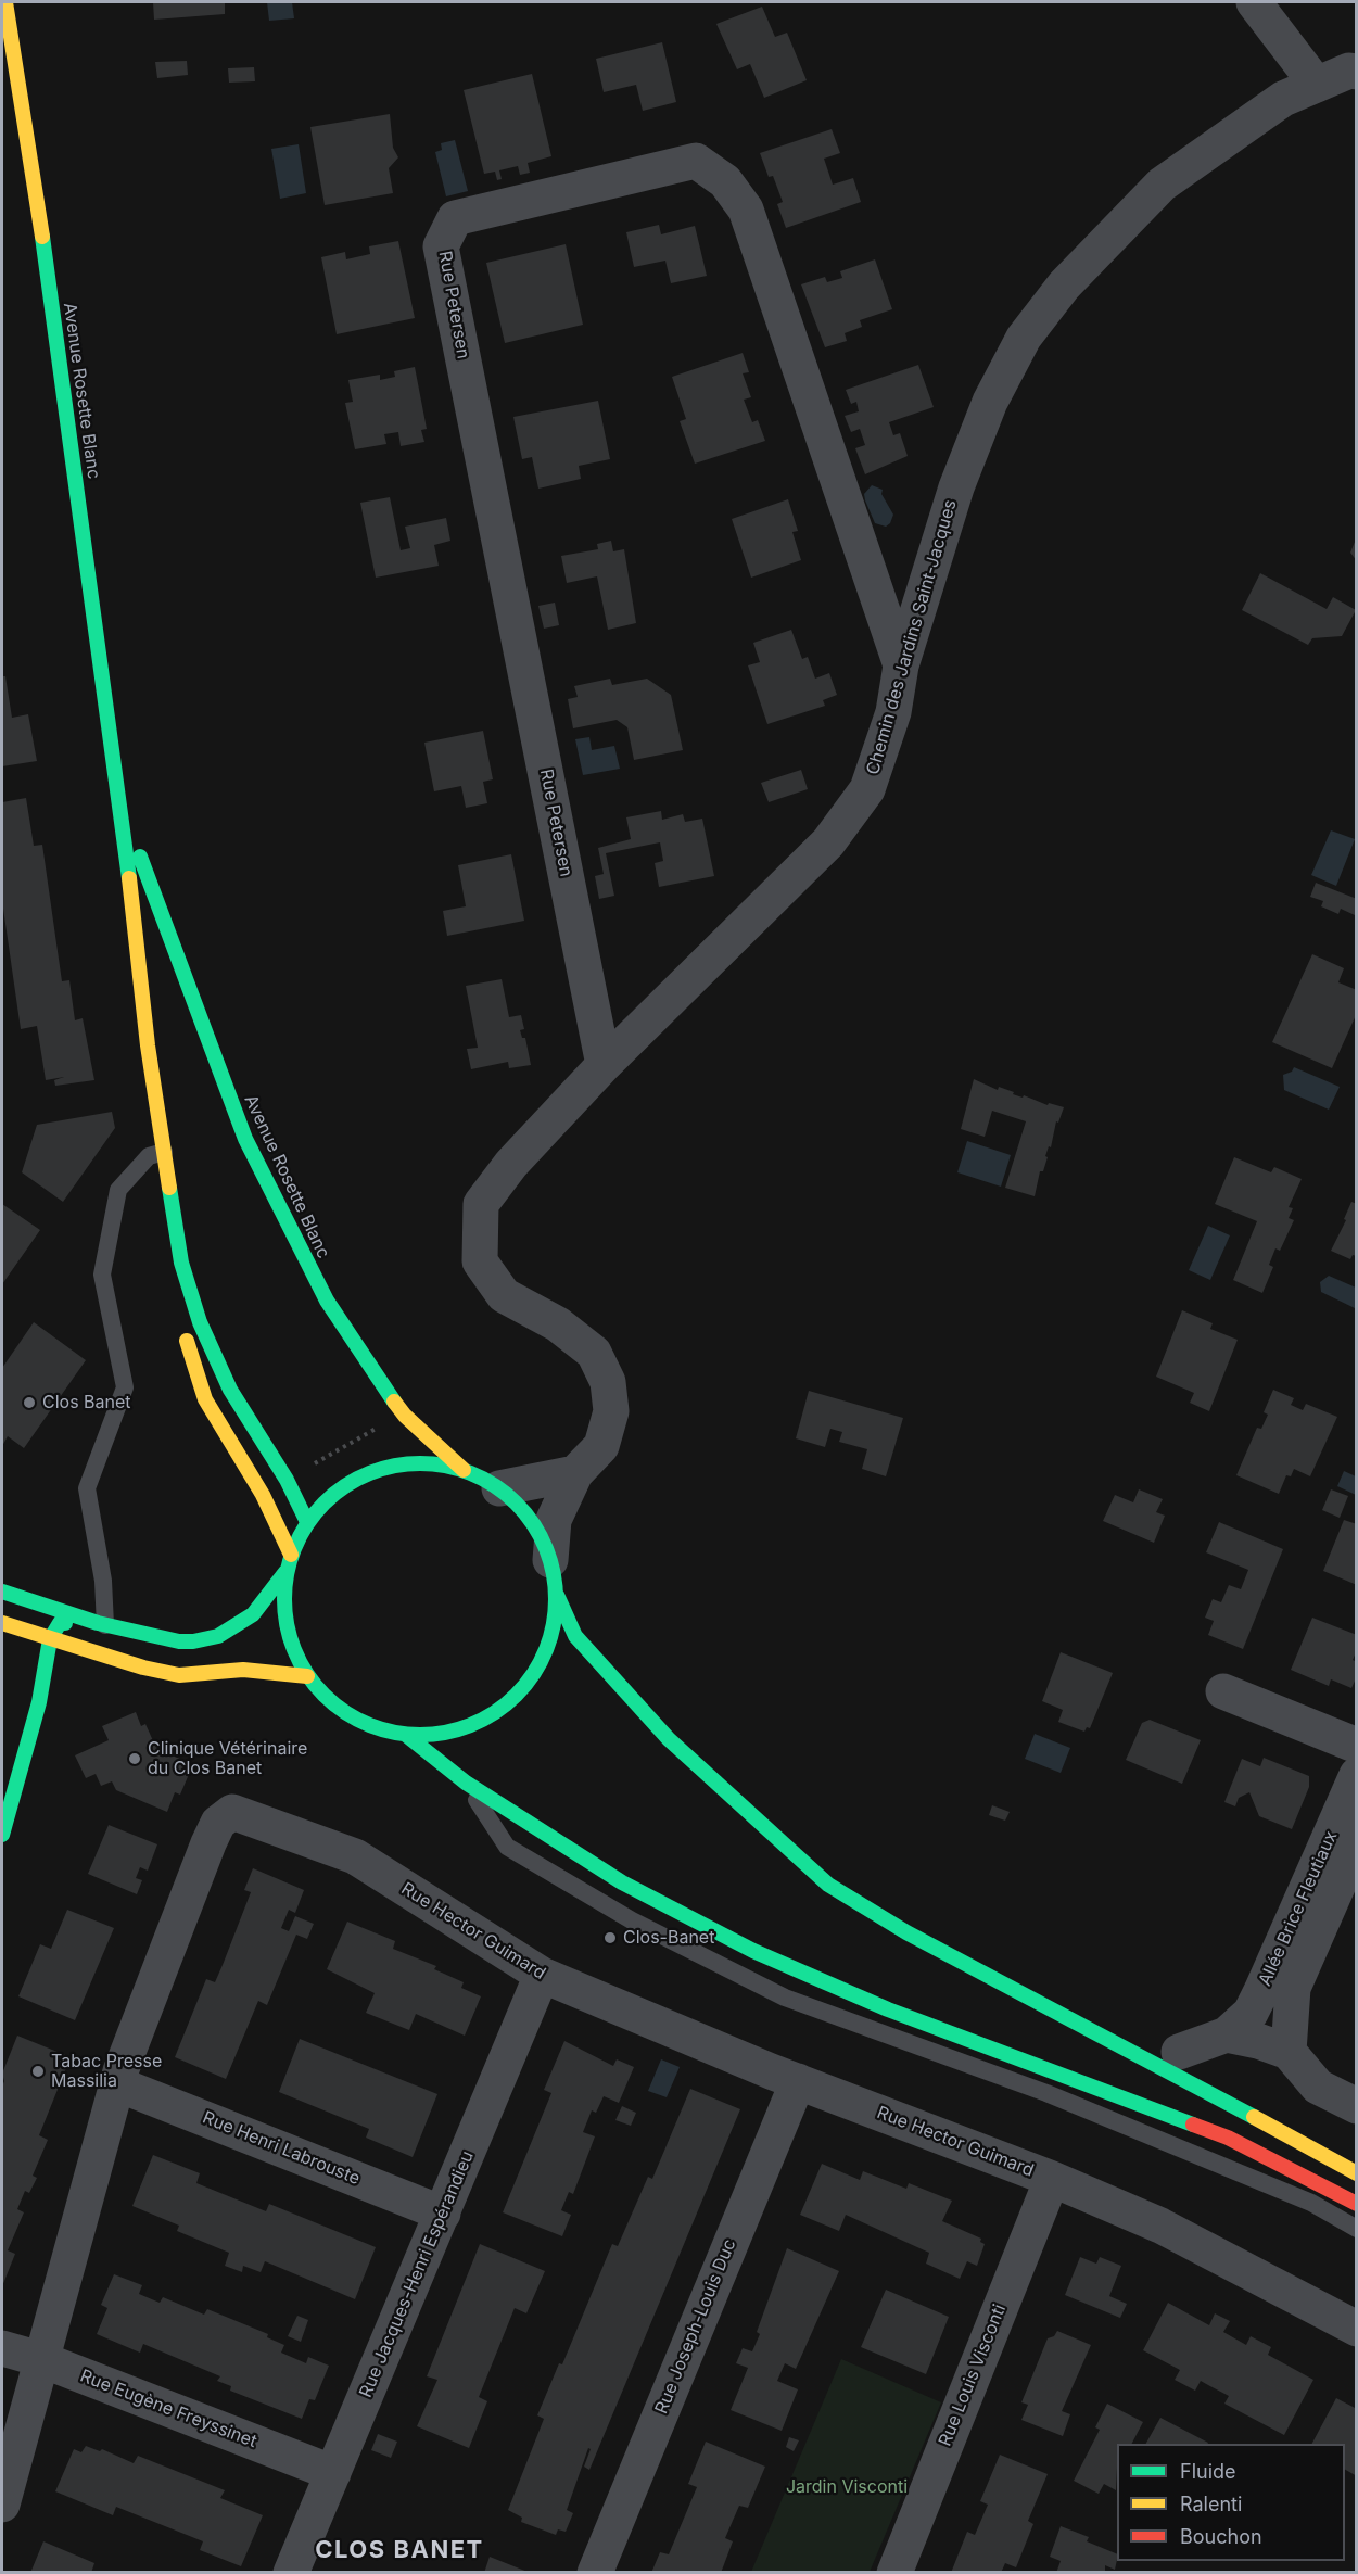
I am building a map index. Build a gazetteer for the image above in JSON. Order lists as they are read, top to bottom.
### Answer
{
  "streets": {
    "main road": ["Avenue Rosette Blanc"],
    "street": [
      "Rue Petersen",
      "Chemin des Jardins Saint-Jacques",
      "Allée Brice Fleutiaux",
      "Rue Hector Guimard",
      "Rue Henri Labrouste",
      "Rue Jacques-Henri Espérandieu",
      "Rue Joseph-Louis Duc",
      "Rue Louis Visconti",
      "Rue Eugène Freyssinet"
    ]
  },
  "crossings": [
    ["Rue Petersen", "Chemin des Jardins Saint-Jacques"],
    ["Rue Hector Guimard", "Rue Henri Labrouste"],
    ["Rue Hector Guimard", "Rue Jacques-Henri Espérandieu"],
    ["Rue Hector Guimard", "Rue Joseph-Louis Duc"],
    ["Rue Hector Guimard", "Rue Louis Visconti"],
    ["Rue Hector Guimard", "Rue Eugène Freyssinet"],
    ["Rue Henri Labrouste", "Rue Jacques-Henri Espérandieu"],
    ["Rue Jacques-Henri Espérandieu", "Rue Eugène Freyssinet"]
  ],
  "districts": ["CLOS BANET"],
  "parks": ["Jardin Visconti"],
  "places": [
    "Clos Banet",
    "Clinique Vétérinaire du Clos Banet",
    "Clos-Banet",
    "Tabac Presse Massilia"
  ],
  "legend": ["Fluide", "Ralenti", "Bouchon"]
}
